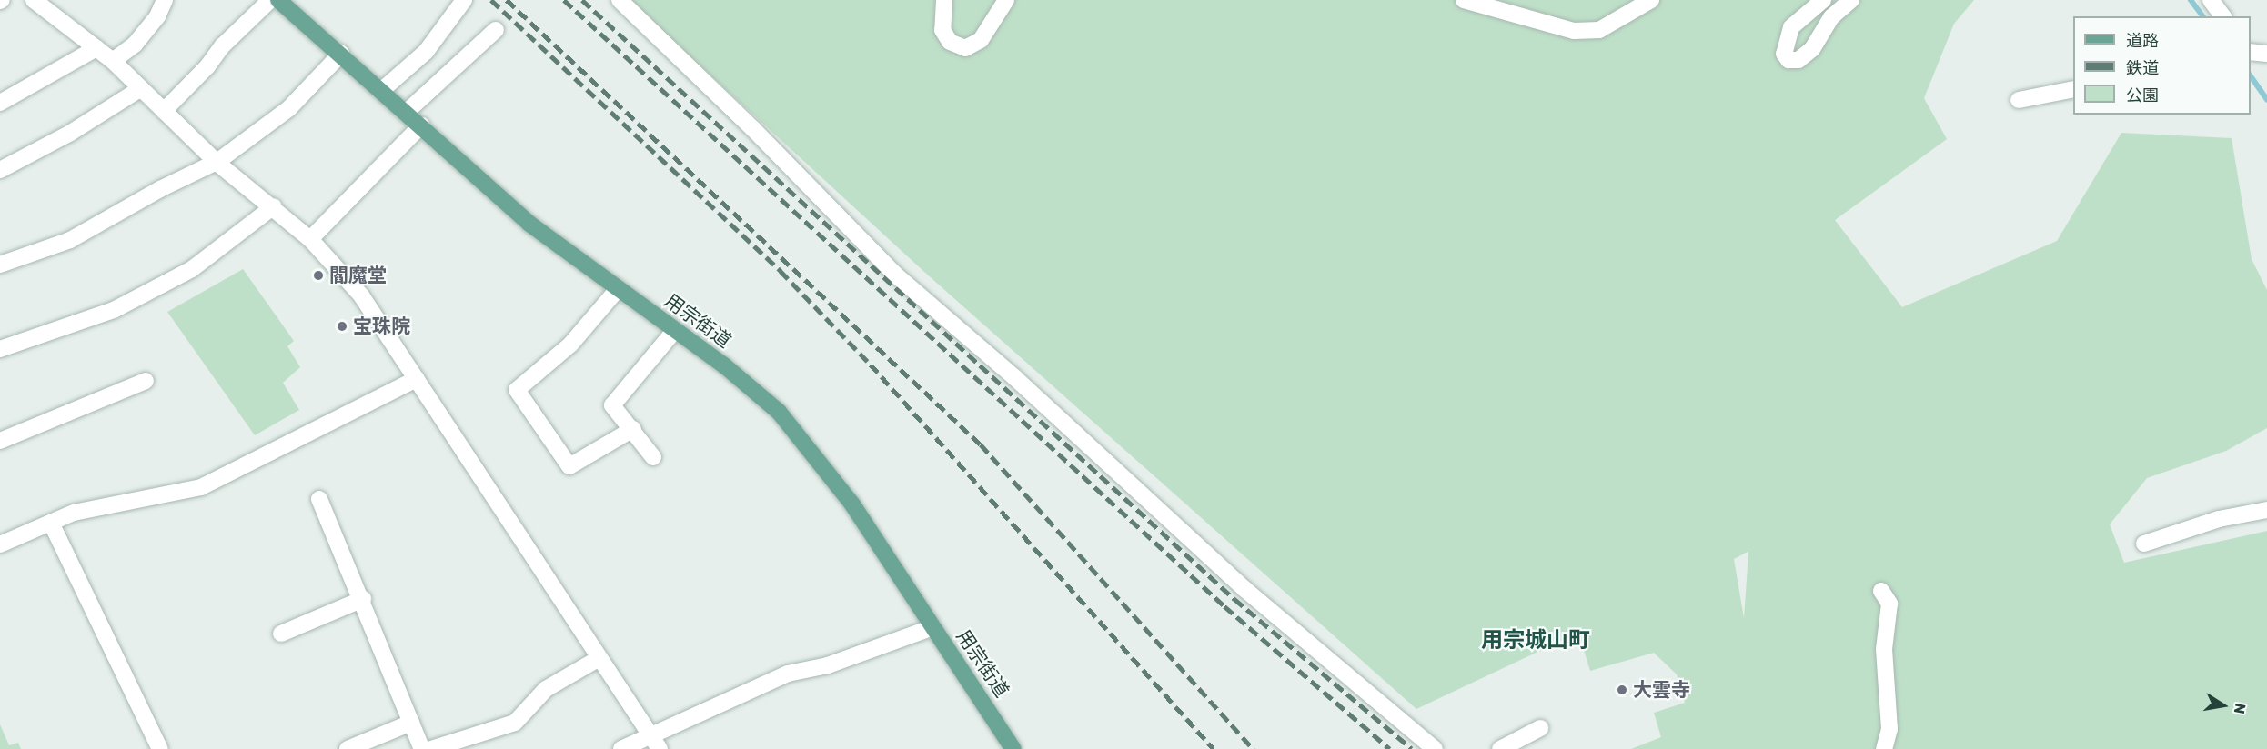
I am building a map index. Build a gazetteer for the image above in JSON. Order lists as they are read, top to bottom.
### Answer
{
  "streets": {
    "main road": ["用宗街道"]
  },
  "districts": ["用宗城山町"],
  "places": ["閻魔堂", "宝珠院", "大雲寺"],
  "legend": ["道路", "鉄道", "公園"],
  "north": "right"
}
